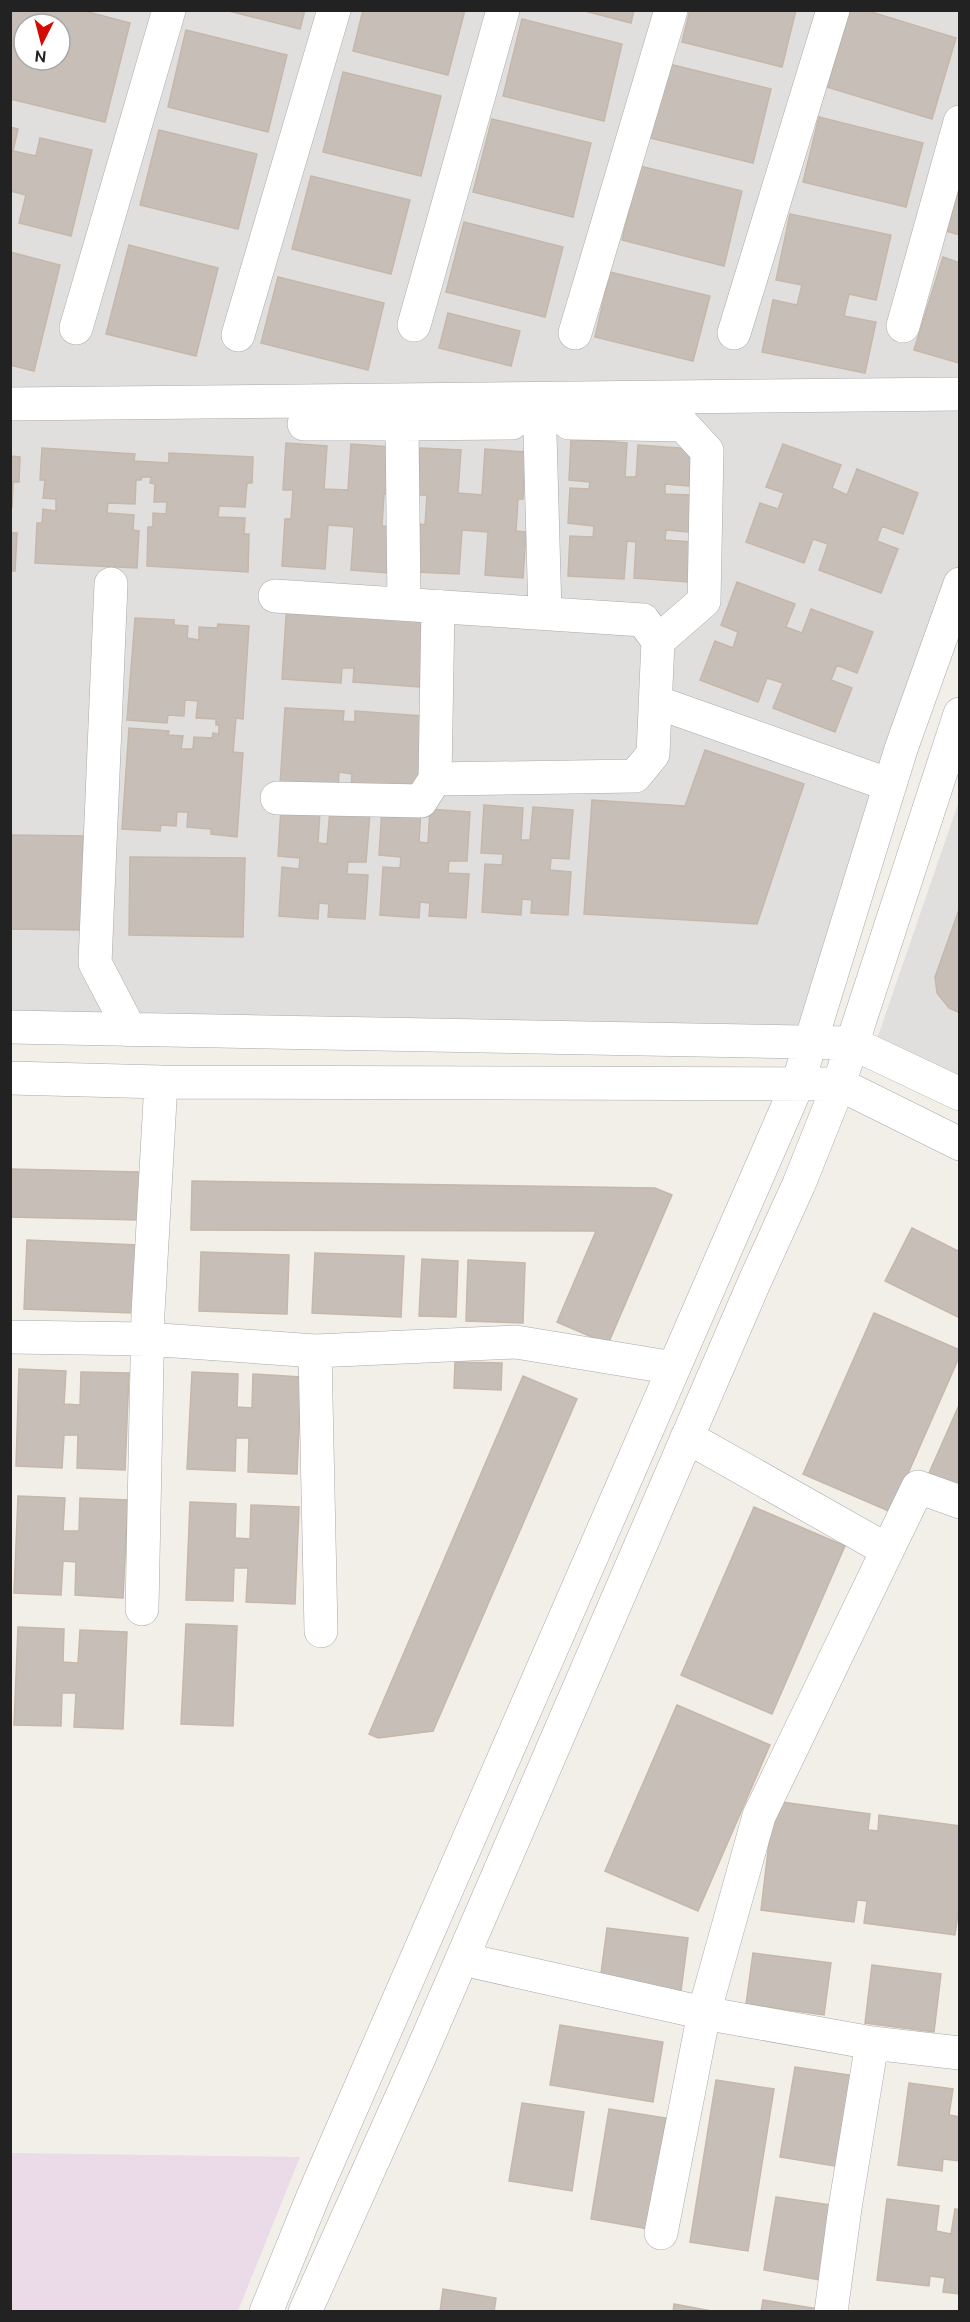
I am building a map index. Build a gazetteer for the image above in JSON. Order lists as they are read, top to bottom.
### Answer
{
  "north": "bottom"
}
